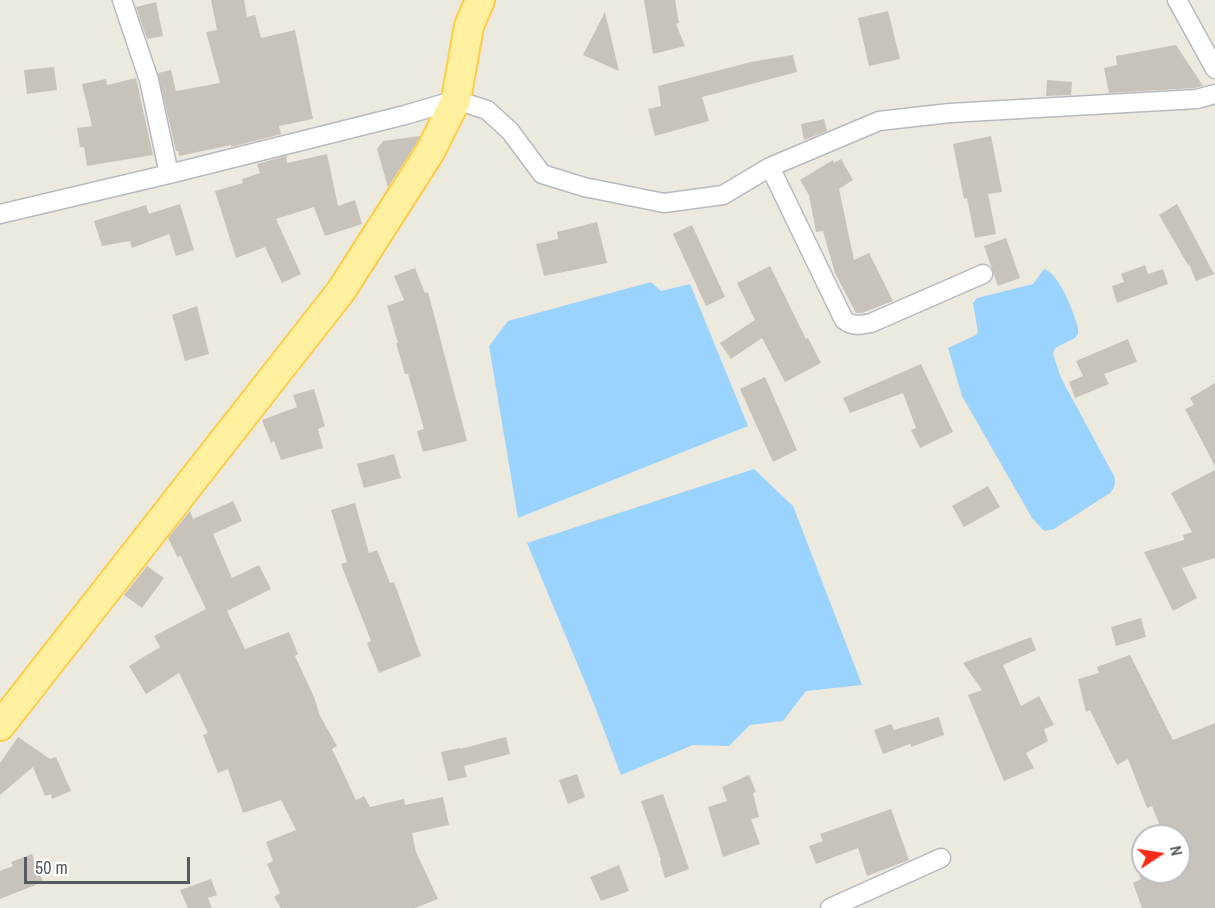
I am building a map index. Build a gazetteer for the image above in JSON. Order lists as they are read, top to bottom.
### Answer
{
  "scale_bar": "50 m",
  "north": "right"
}
